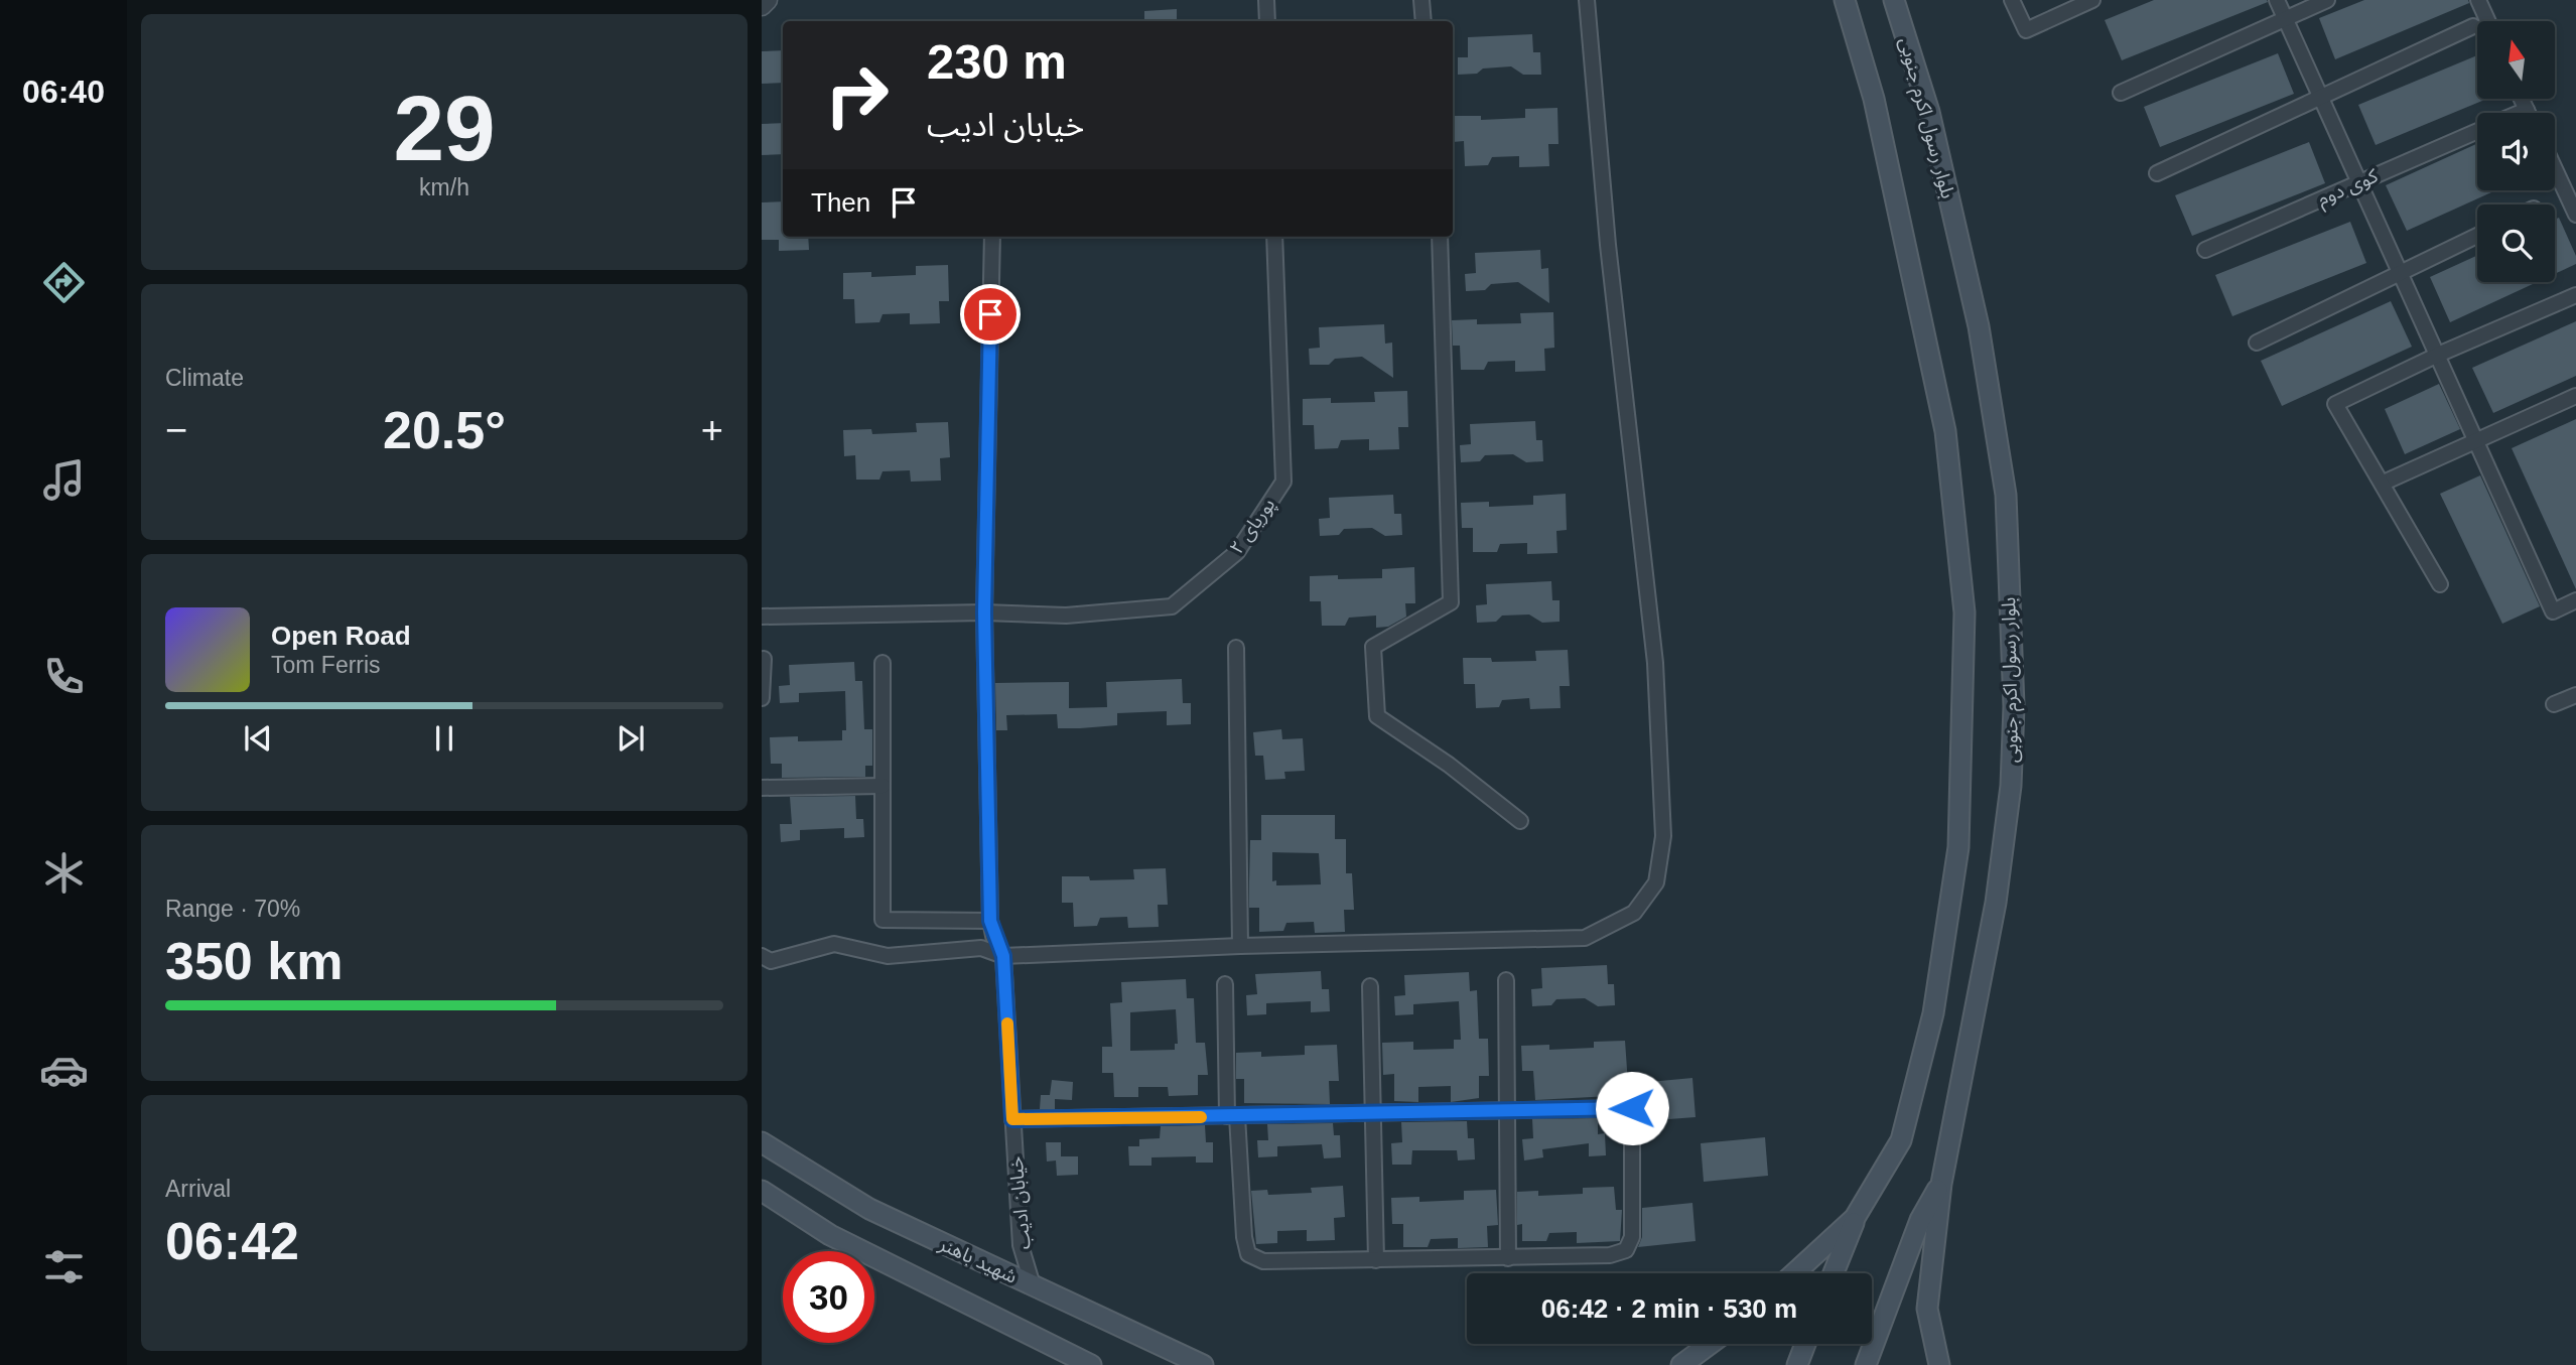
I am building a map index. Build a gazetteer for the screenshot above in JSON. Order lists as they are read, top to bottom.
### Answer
{
  "streets": {
    "main road": ["بلوار رسول اکرم جنوبی", "شهید باهنر"],
    "street": ["کوی دوم", "پوریای ۲", "خیابان ادیب"]
  },
  "crossings": [
    ["پوریای ۲", "خیابان ادیب"],
    ["خیابان ادیب", "شهید باهنر"]
  ],
  "north": "top",
  "page": {
    "tabs": "06:40",
    "tile": [
      ["29", "km/h"],
      "Climate",
      ["Range · 70%", "350 km"],
      ["Arrival", "06:42"]
    ],
    "turn": ["230 m", "خیابان ادیب"],
    "then": "Then",
    "heat": ["−", "20.5°", "+"],
    "song": ["Open Road", "Tom Ferris"],
    "limit": "30",
    "trip": "06:42 · 2 min · 530 m"
  }
}
